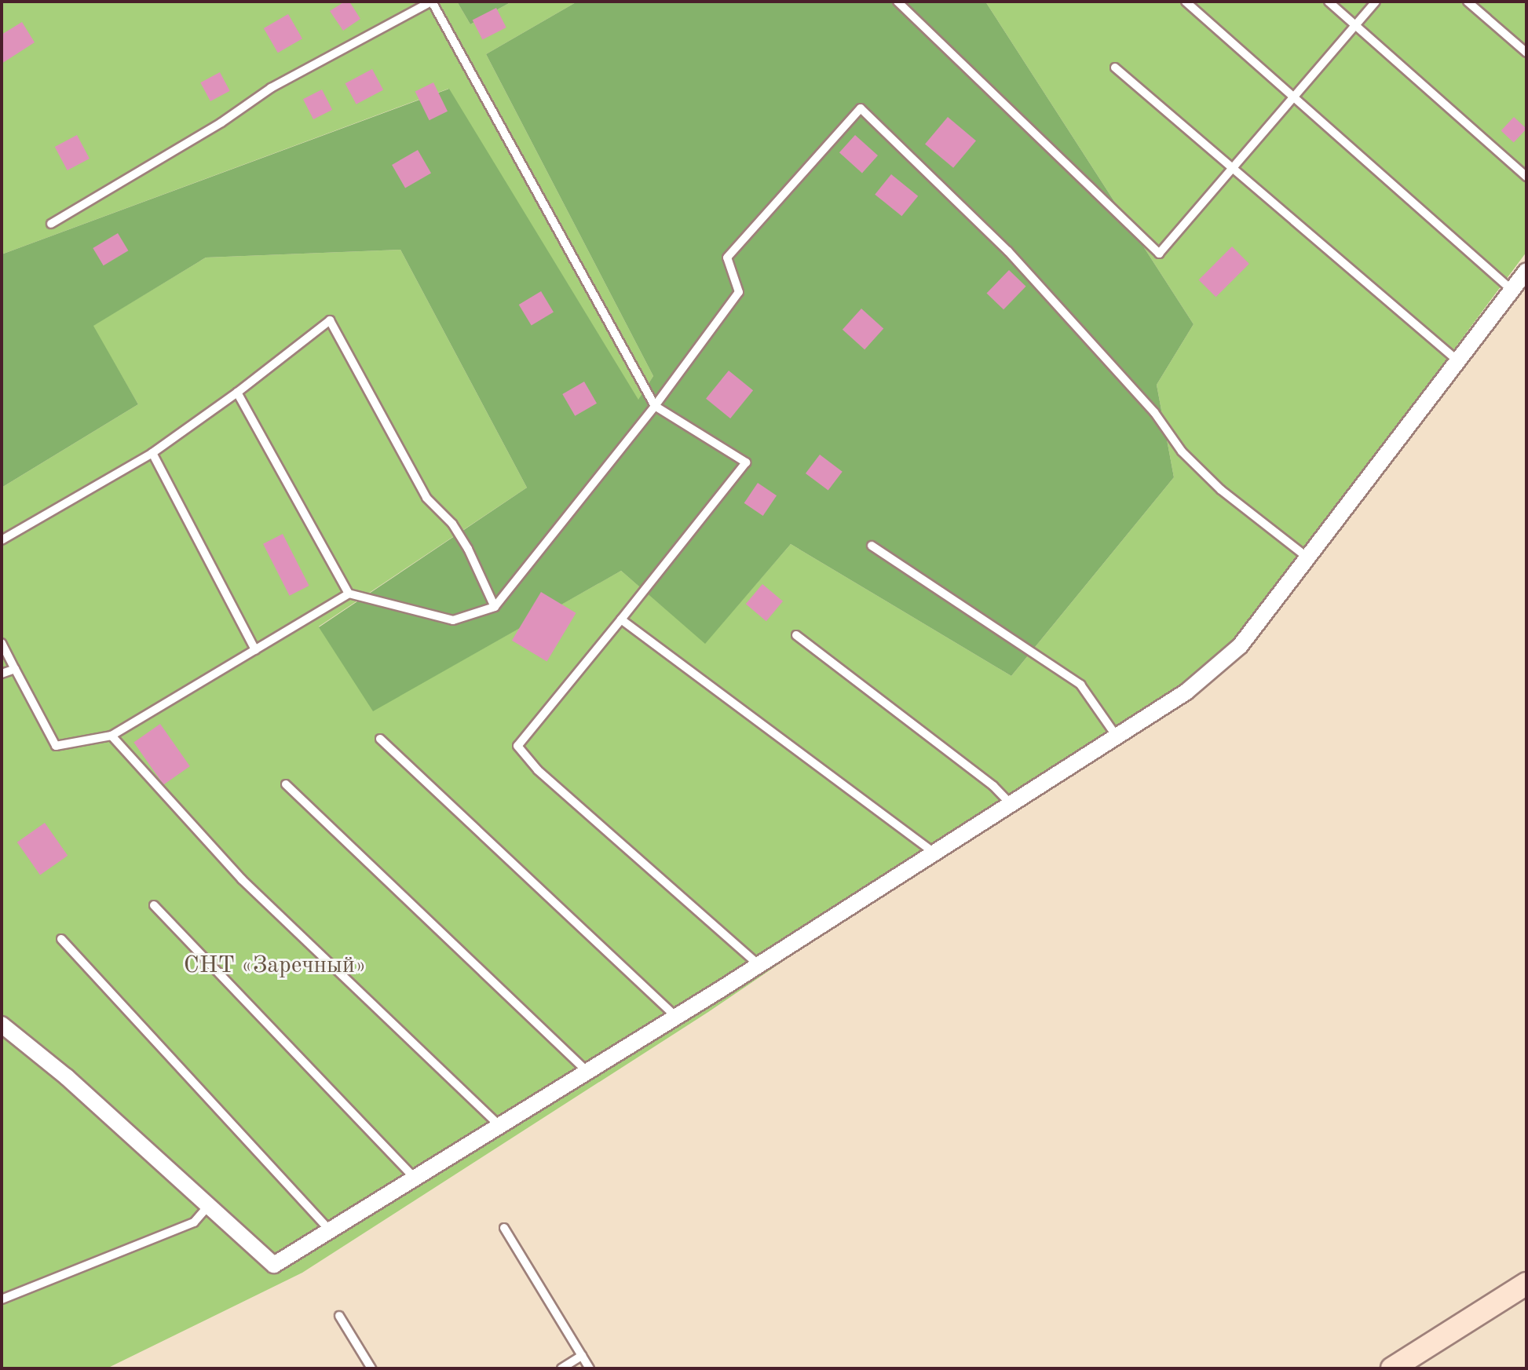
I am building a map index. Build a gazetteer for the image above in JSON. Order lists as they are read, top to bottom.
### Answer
{
  "parks": ["СНТ «Заречный»"]
}
